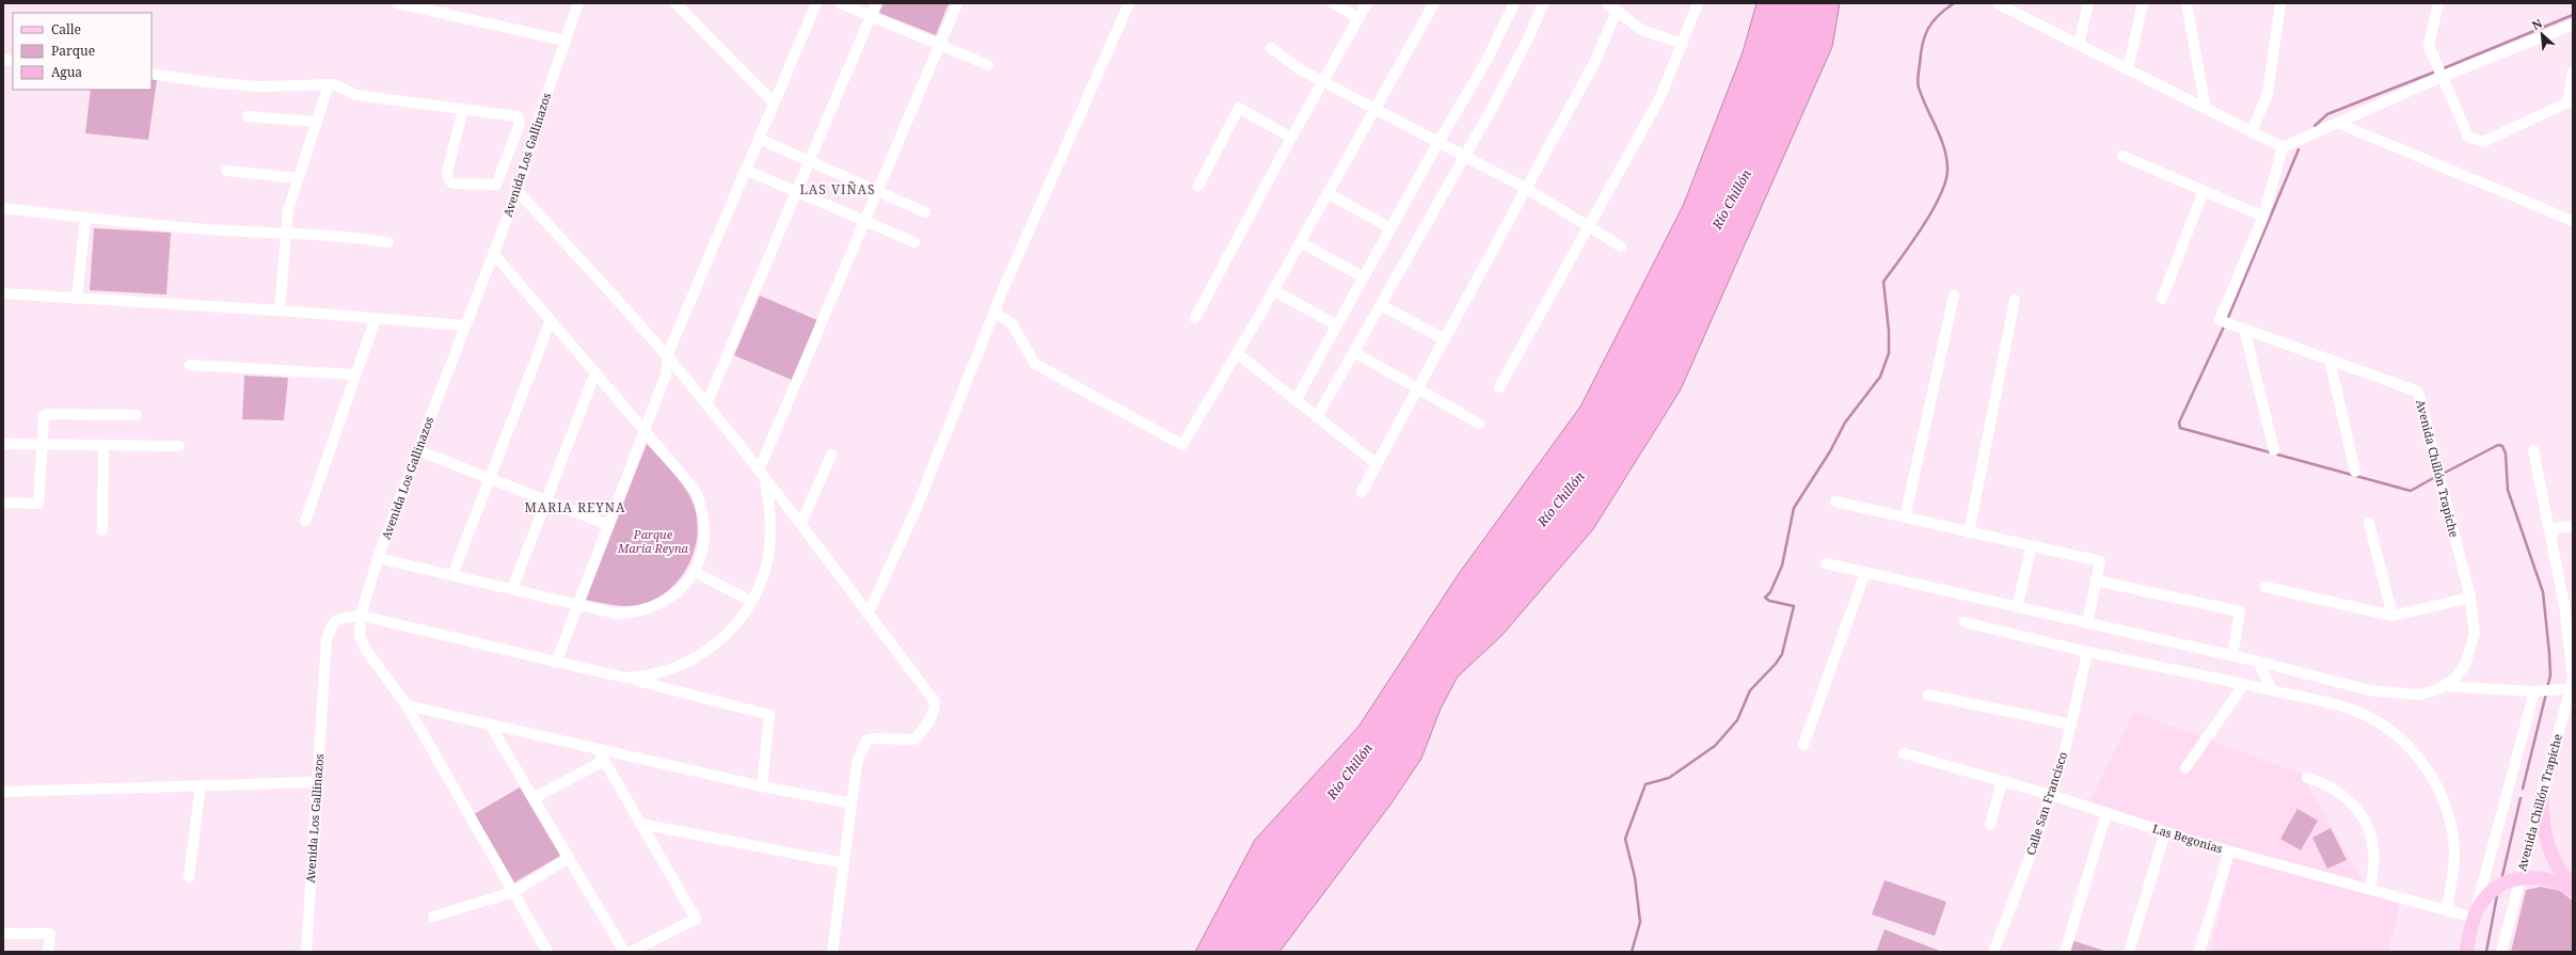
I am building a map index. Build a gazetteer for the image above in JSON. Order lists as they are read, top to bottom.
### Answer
{
  "streets": {
    "street": [
      "Avenida Los Gallinazos",
      "Avenida Chillón Trapiche",
      "Calle San Francisco",
      "Las Begonias"
    ]
  },
  "crossings": [
    ["Calle San Francisco", "Las Begonias"]
  ],
  "districts": ["LAS VIÑAS", "MARIA REYNA"],
  "water": ["Río Chillón"],
  "parks": ["Parque Maria Reyna"],
  "legend": ["Calle", "Parque", "Agua"],
  "north": "top left"
}
